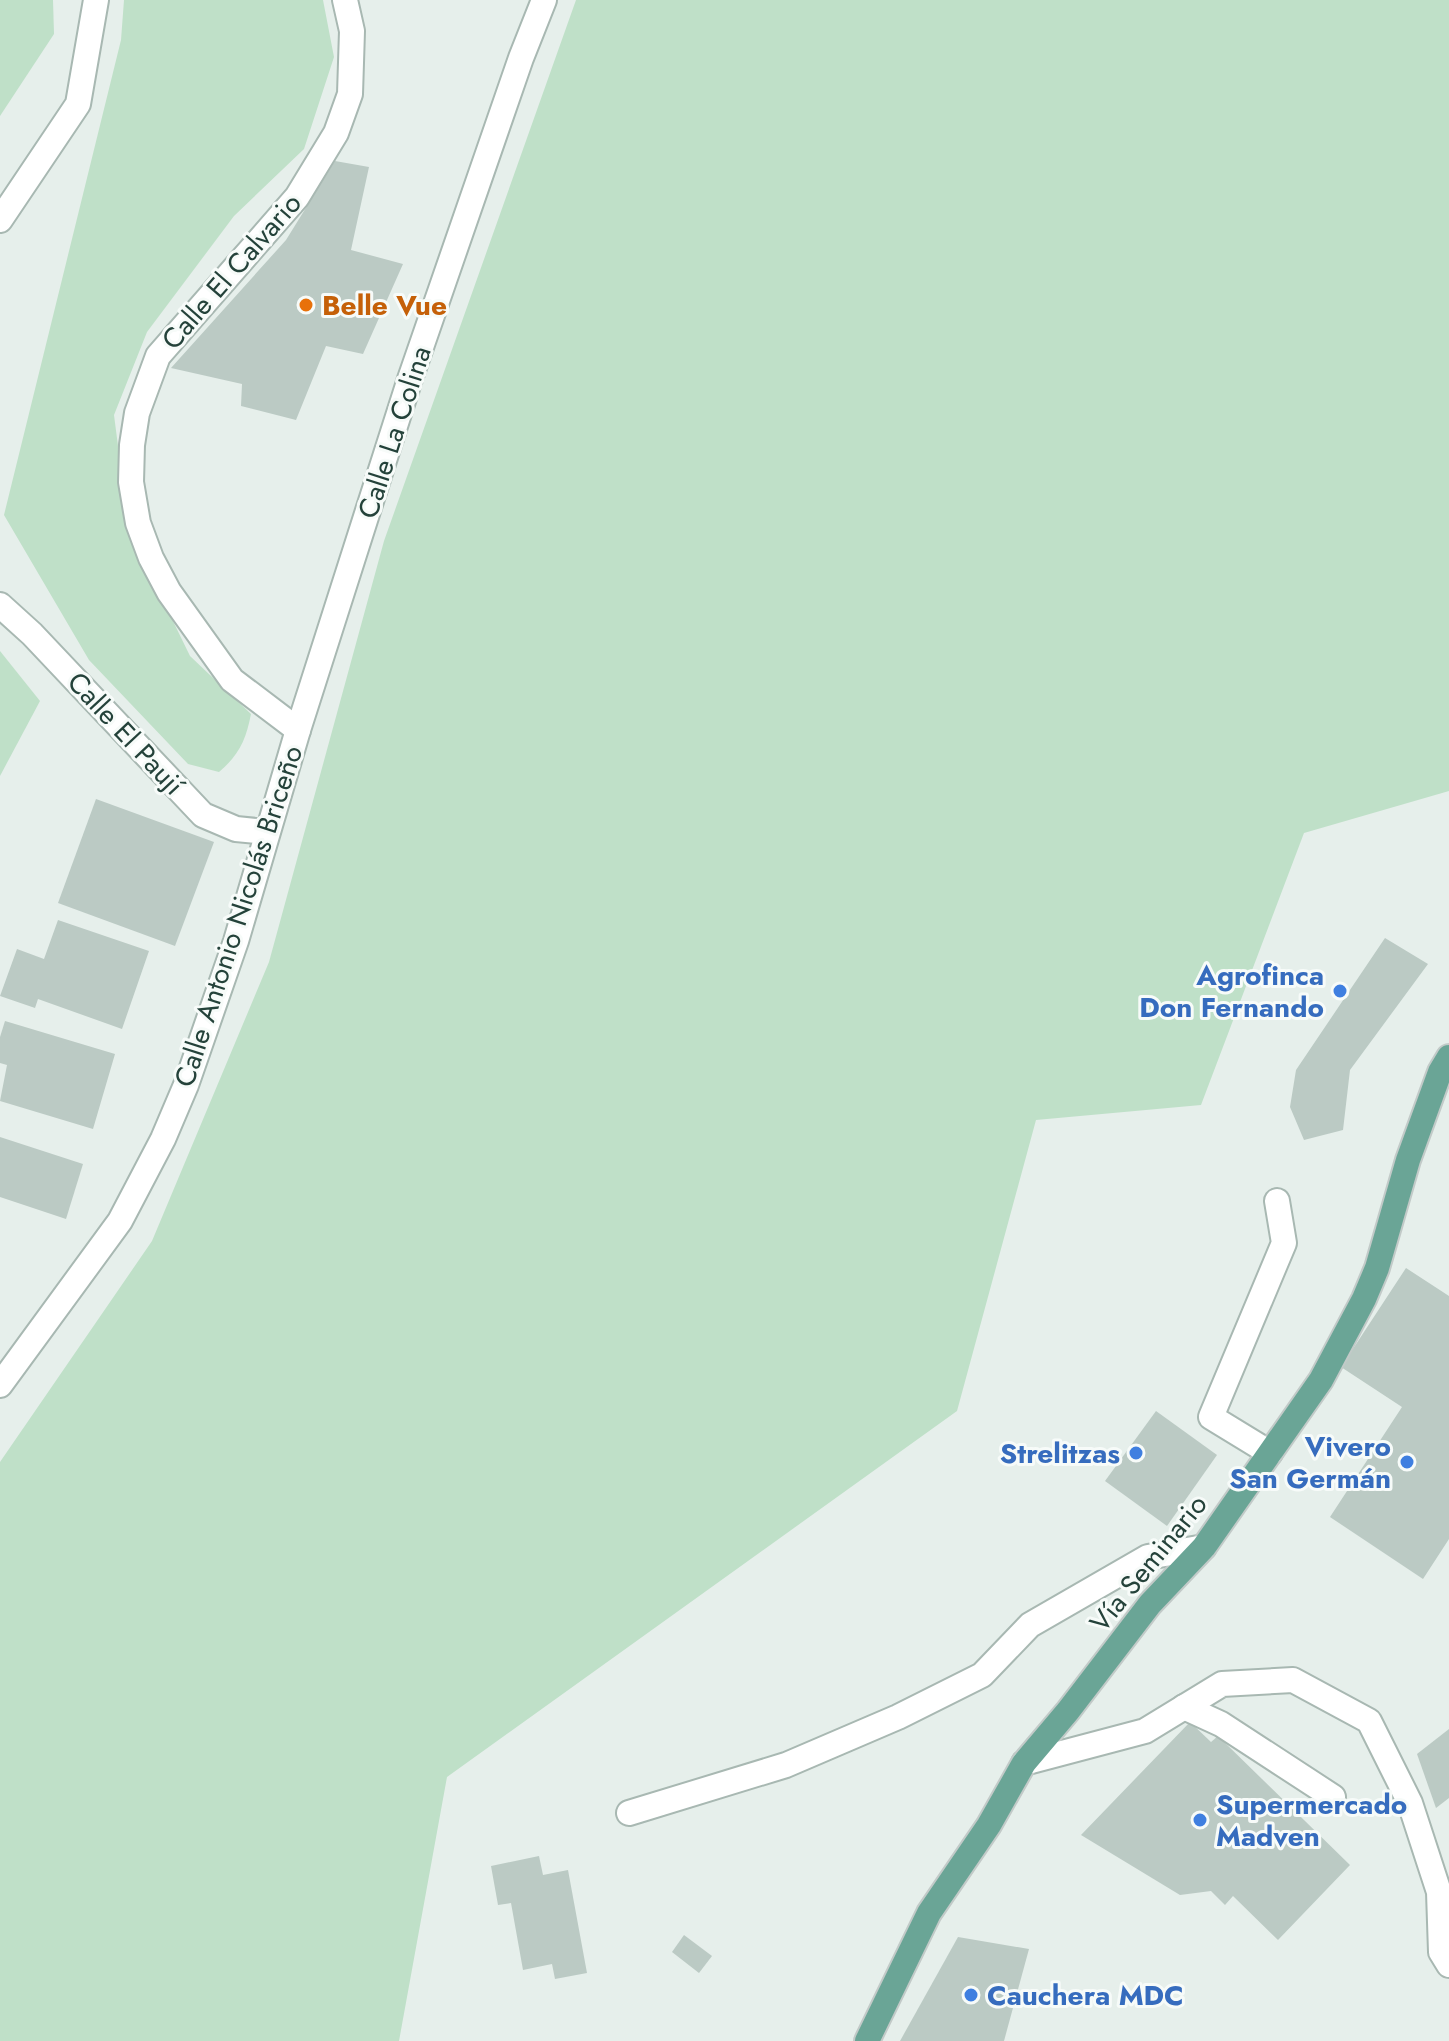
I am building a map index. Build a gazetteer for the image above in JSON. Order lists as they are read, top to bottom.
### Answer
{
  "streets": {
    "main road": ["Vía Seminario"],
    "street": [
      "Calle El Calvario",
      "Calle La Colina",
      "Calle El Paují",
      "Calle Antonio Nicolás Briceño"
    ]
  },
  "crossings": [
    ["Calle El Calvario", "Calle La Colina"],
    ["Calle El Calvario", "Calle Antonio Nicolás Briceño"],
    ["Calle La Colina", "Calle Antonio Nicolás Briceño"],
    ["Calle El Paují", "Calle Antonio Nicolás Briceño"]
  ],
  "places": [
    "Belle Vue",
    "Agrofinca Don Fernando",
    "Strelitzas",
    "Vivero San Germán",
    "Supermercado Madven",
    "Cauchera MDC"
  ]
}
